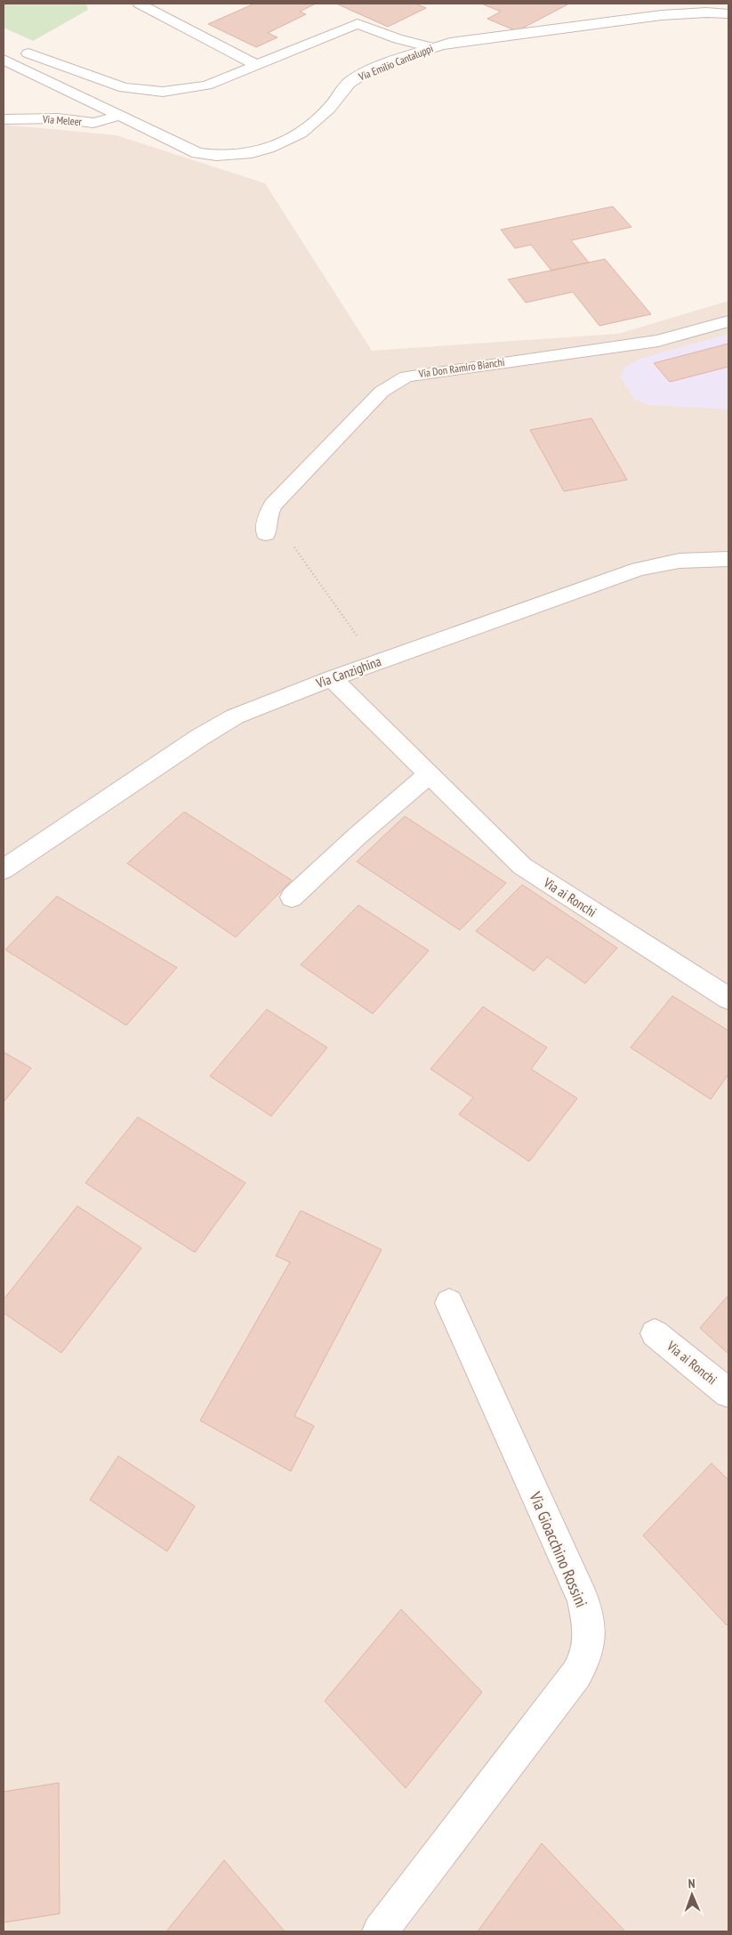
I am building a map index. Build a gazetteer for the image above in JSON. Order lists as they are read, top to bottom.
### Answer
{
  "streets": {
    "street": [
      "Via Emilio Cantaluppi",
      "Via Meleer",
      "Via Don Ramiro Bianchi",
      "Via Canzighina",
      "Via ai Ronchi",
      "Via Gioacchino Rossini"
    ]
  },
  "crossings": [
    ["Via Emilio Cantaluppi", "Via Meleer"],
    ["Via Canzighina", "Via ai Ronchi"]
  ],
  "north": "top"
}
